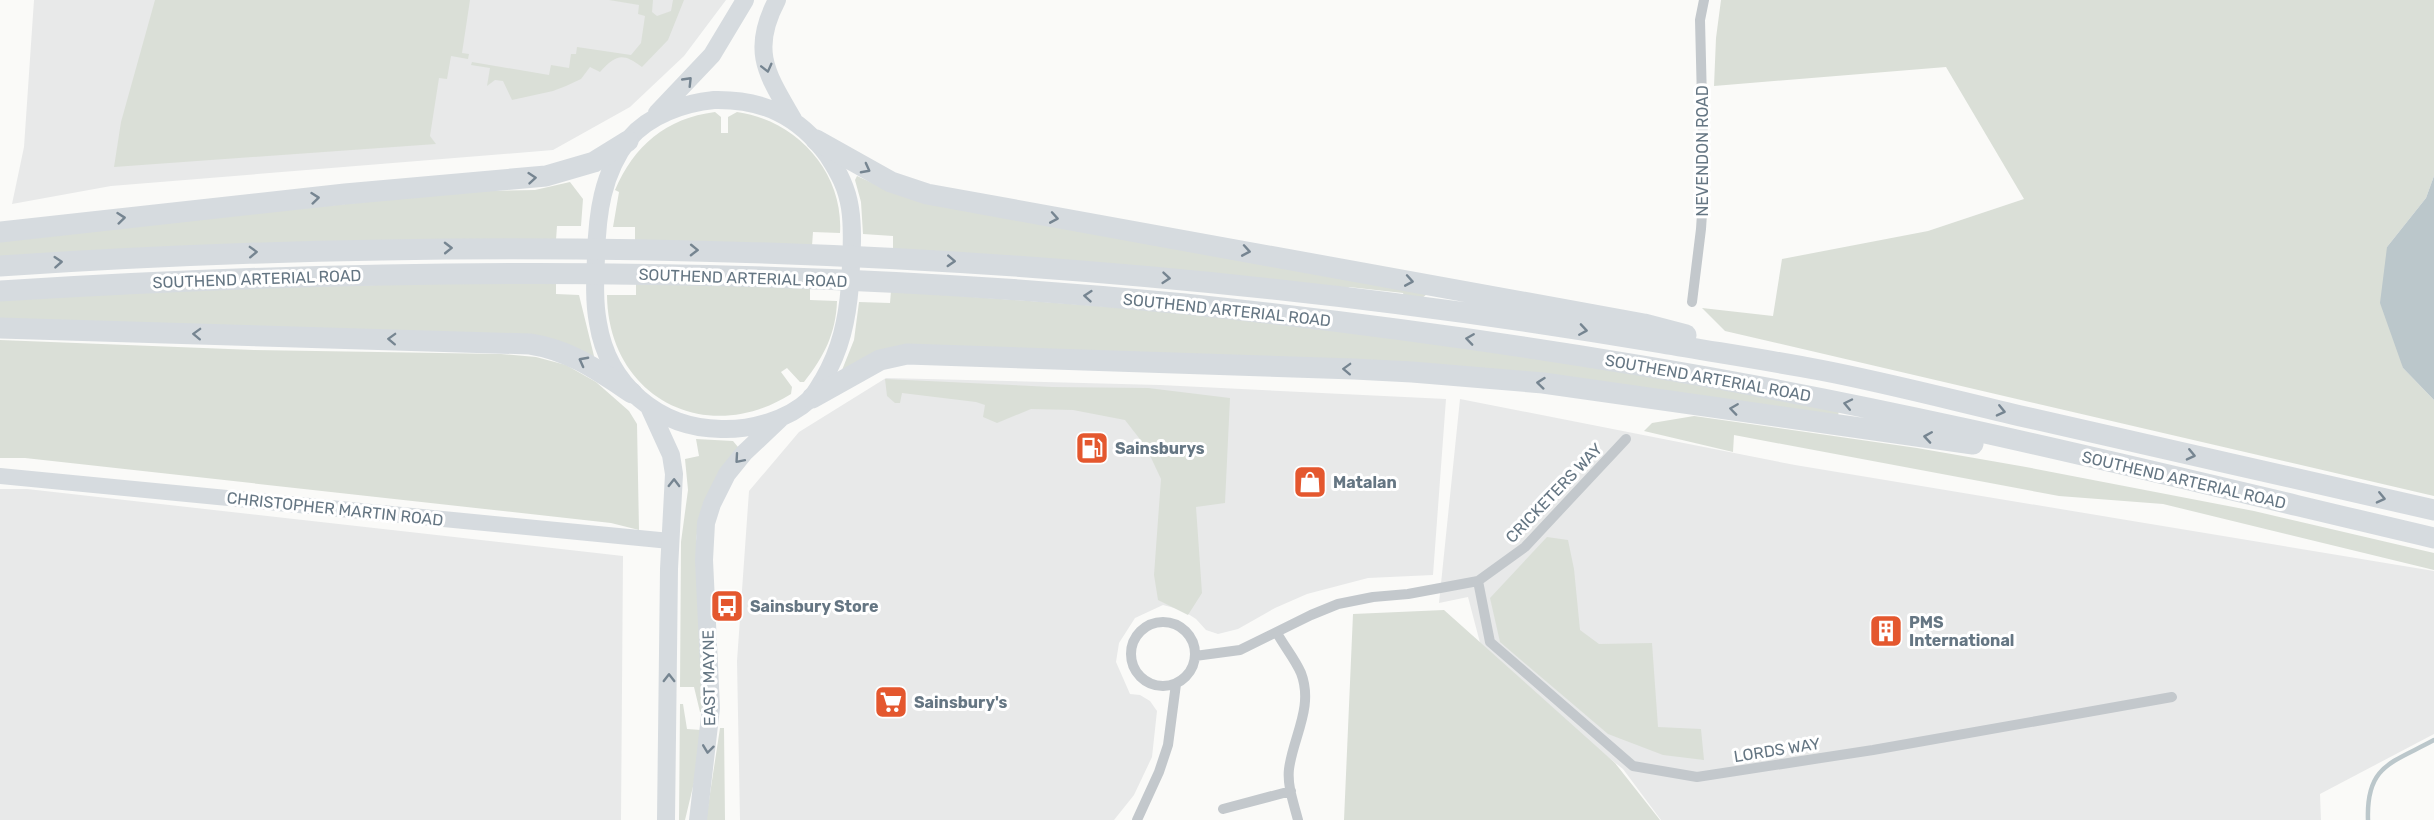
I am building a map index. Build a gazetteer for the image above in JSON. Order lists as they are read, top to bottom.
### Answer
{
  "streets": {
    "highway": ["SOUTHEND ARTERIAL ROAD"],
    "main road": ["EAST MAYNE"],
    "street": [
      "NEVENDON ROAD",
      "CRICKETERS WAY",
      "CHRISTOPHER MARTIN ROAD",
      "LORDS WAY"
    ]
  },
  "crossings": [
    ["CRICKETERS WAY", "LORDS WAY"]
  ],
  "places": {
    "fuel station": ["Sainsburys"],
    "shop": ["Matalan"],
    "bus stop": ["Sainsbury Store"],
    "building": ["PMS International"],
    "supermarket": ["Sainsbury's"]
  }
}
